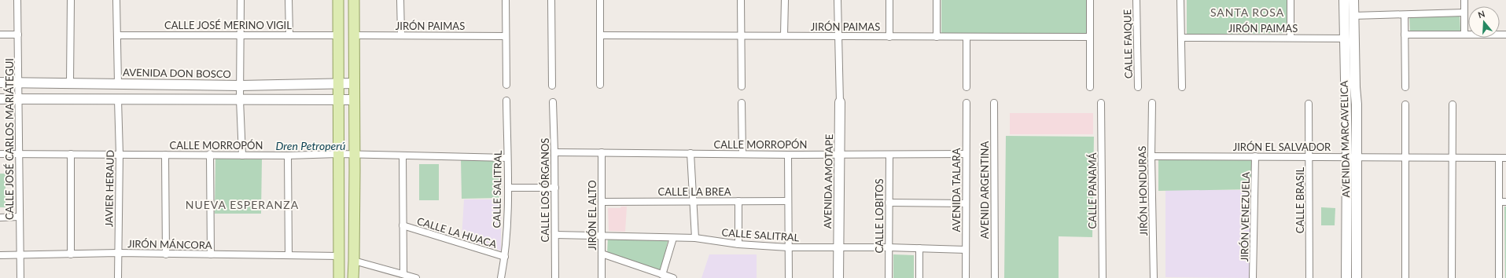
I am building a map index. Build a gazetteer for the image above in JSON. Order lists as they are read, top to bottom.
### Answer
{
  "streets": {
    "street": [
      "CALLE JOSÉ MERINO VIGIL",
      "JIRÓN PAIMAS",
      "CALLE FAIQUE",
      "AVENIDA DON BOSCO",
      "CALLE JOSÉ CARLOS MARIÁTEGUI",
      "AVENIDA MARCAVELICA",
      "CALLE MORROPÓN",
      "JIRÓN EL SALVADOR",
      "AVENIDA AMOTAPE",
      "JAVIER HERAUD",
      "CALLE SALITRAL",
      "CALLE LOS ÓRGANOS",
      "AVENIDA TALARA",
      "AVENID ARGENTINA",
      "CALLE PANAMÁ",
      "JIRÓN HONDURAS",
      "CALLE LA BREA",
      "CALLE BRASIL",
      "JIRÓN EL ALTO",
      "CALLE LOBITOS",
      "JIRÓN VENEZUELA",
      "CALLE LA HUACA",
      "JIRÓN MÁNCORA"
    ]
  },
  "crossings": [
    ["JIRÓN PAIMAS", "AVENIDA MARCAVELICA"],
    ["JIRÓN PAIMAS", "AVENIDA AMOTAPE"],
    ["AVENIDA DON BOSCO", "CALLE JOSÉ CARLOS MARIÁTEGUI"],
    ["CALLE JOSÉ CARLOS MARIÁTEGUI", "CALLE MORROPÓN"],
    ["CALLE JOSÉ CARLOS MARIÁTEGUI", "JIRÓN MÁNCORA"],
    ["AVENIDA MARCAVELICA", "JIRÓN EL SALVADOR"],
    ["CALLE MORROPÓN", "AVENIDA AMOTAPE"],
    ["CALLE MORROPÓN", "JAVIER HERAUD"],
    ["CALLE MORROPÓN", "CALLE SALITRAL"],
    ["CALLE MORROPÓN", "CALLE LOS ÓRGANOS"],
    ["CALLE MORROPÓN", "AVENIDA TALARA"],
    ["CALLE MORROPÓN", "JIRÓN EL ALTO"],
    ["CALLE MORROPÓN", "CALLE LOBITOS"],
    ["JIRÓN EL SALVADOR", "JIRÓN HONDURAS"],
    ["JIRÓN EL SALVADOR", "CALLE BRASIL"],
    ["JIRÓN EL SALVADOR", "JIRÓN VENEZUELA"],
    ["AVENIDA AMOTAPE", "CALLE SALITRAL"],
    ["JAVIER HERAUD", "JIRÓN MÁNCORA"],
    ["CALLE SALITRAL", "CALLE LOS ÓRGANOS"],
    ["CALLE SALITRAL", "AVENIDA TALARA"],
    ["CALLE SALITRAL", "JIRÓN EL ALTO"],
    ["CALLE SALITRAL", "CALLE LOBITOS"],
    ["CALLE SALITRAL", "CALLE LA HUACA"],
    ["CALLE LA BREA", "JIRÓN EL ALTO"]
  ],
  "districts": ["SANTA ROSA", "NUEVA ESPERANZA"],
  "water": ["Dren Petroperú"],
  "north": "top"
}
